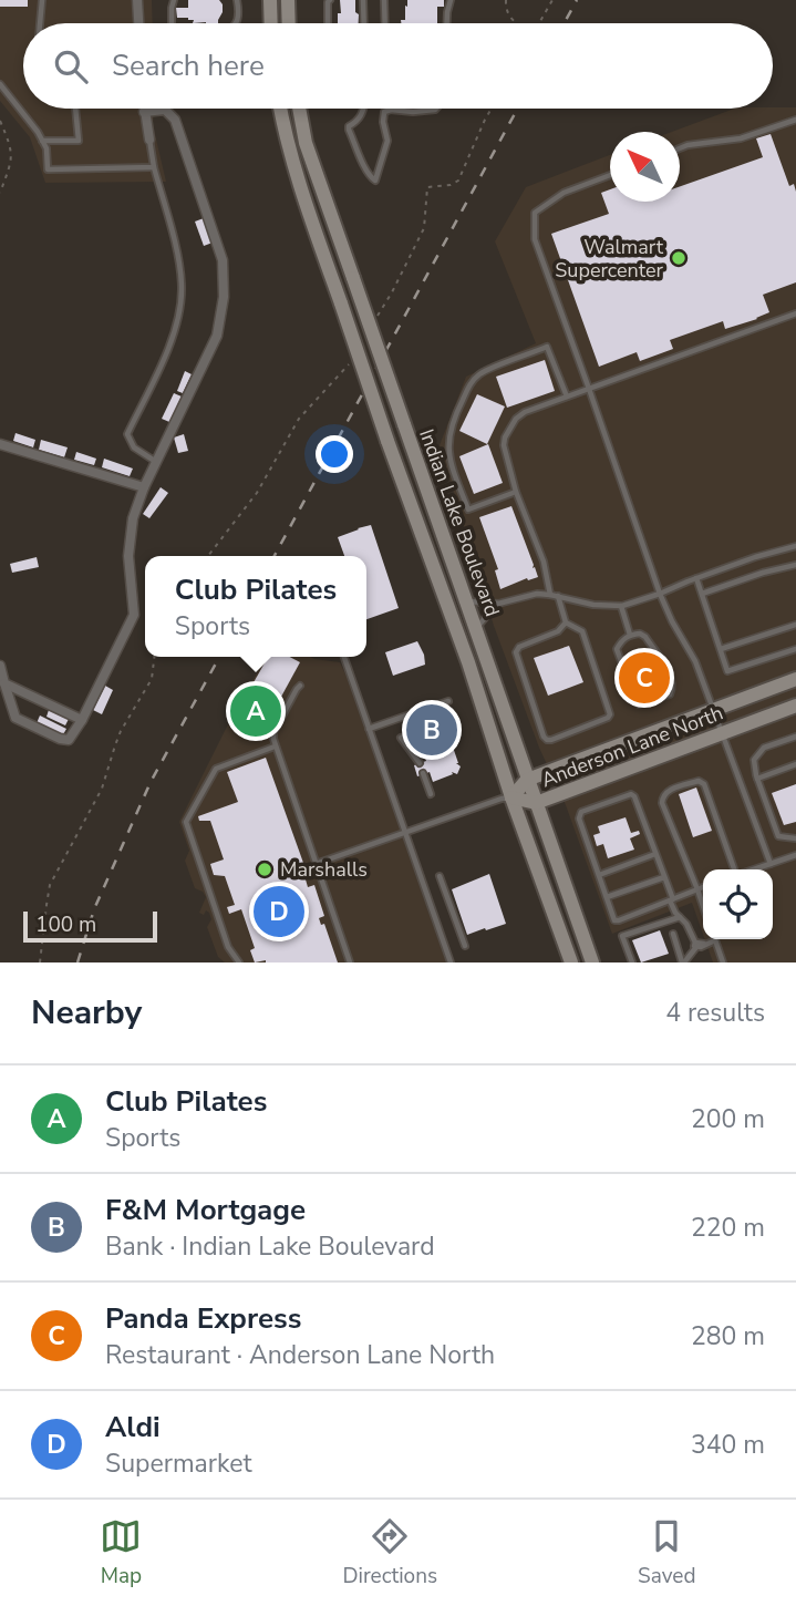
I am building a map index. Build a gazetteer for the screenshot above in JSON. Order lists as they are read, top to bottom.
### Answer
{
  "streets": {
    "main road": ["Indian Lake Boulevard", "Anderson Lane North"]
  },
  "crossings": [
    ["Indian Lake Boulevard", "Anderson Lane North"]
  ],
  "places": ["Walmart Supercenter", "Marshalls"],
  "scale_bar": "100 m",
  "north": "top left",
  "page": {
    "search": "Search here",
    "popup": ["Club Pilates", "Sports"],
    "pins": [
      "C",
      "A",
      "B",
      "D"
    ],
    "scale": "100 m",
    "heading": ["Nearby", "4 results"],
    "list": [
      {
        "mark": "A",
        "name": "Club Pilates",
        "note": "Sports",
        "value": "200 m"
      },
      {
        "mark": "B",
        "name": "F&M Mortgage",
        "note": "Bank · Indian Lake Boulevard",
        "value": "220 m"
      },
      {
        "mark": "C",
        "name": "Panda Express",
        "note": "Restaurant · Anderson Lane North",
        "value": "280 m"
      },
      {
        "mark": "D",
        "name": "Aldi",
        "note": "Supermarket",
        "value": "340 m"
      }
    ],
    "nav": ["Map", "Directions", "Saved"]
  }
}
